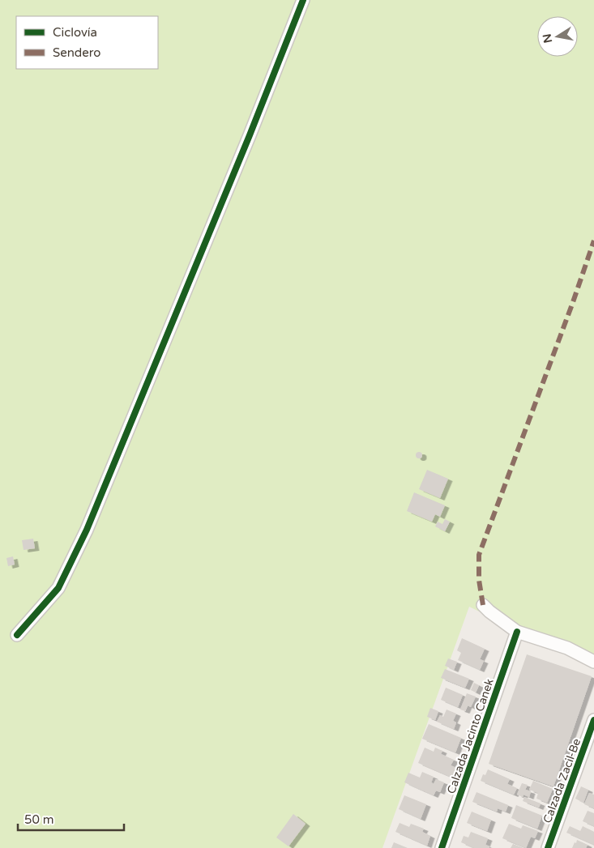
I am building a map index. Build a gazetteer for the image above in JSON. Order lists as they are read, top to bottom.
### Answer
{
  "streets": {
    "street": ["Calzada Jacinto Canek", "Calzada Zacil-Be"]
  },
  "legend": ["Ciclovía", "Sendero"],
  "scale_bar": "50 m",
  "north": "left"
}
